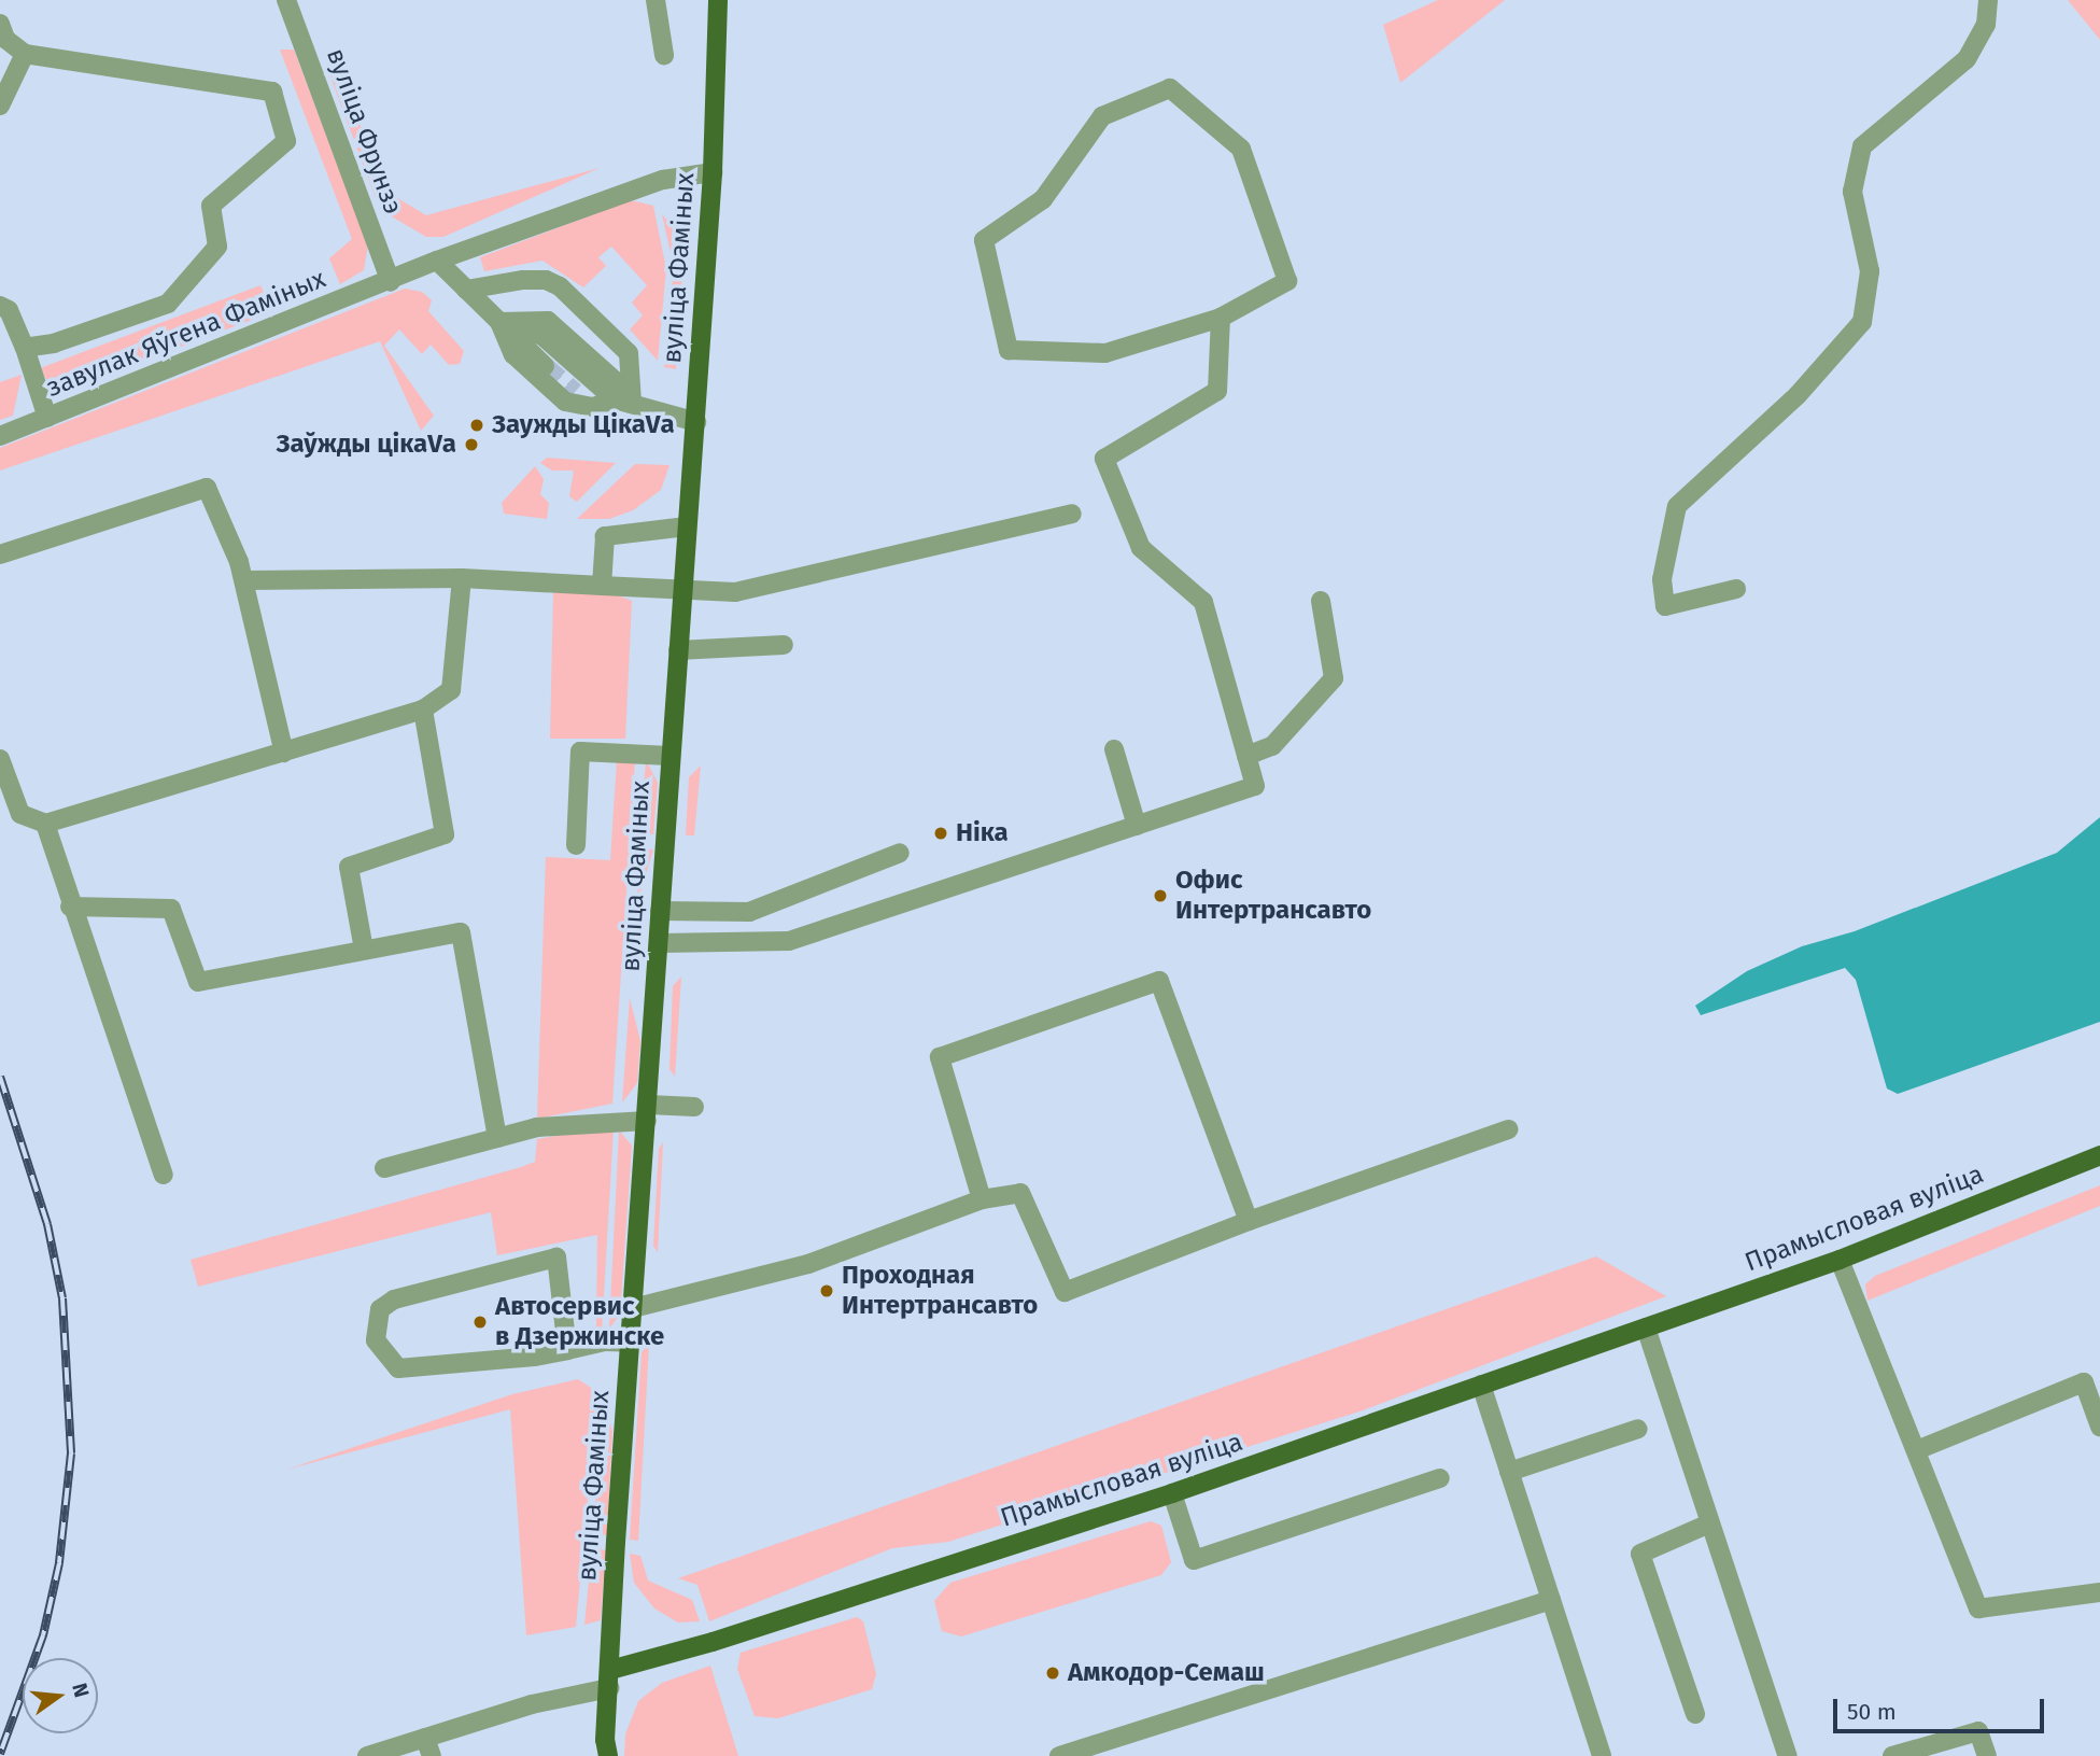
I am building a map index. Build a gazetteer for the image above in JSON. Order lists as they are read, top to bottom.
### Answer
{
  "streets": {
    "main road": ["вуліца Фаміных", "Прамысловая вуліца"],
    "street": ["вуліца Фрунзэ", "завулак Яўгена Фаміных"]
  },
  "crossings": [
    ["вуліца Фрунзэ", "завулак Яўгена Фаміных"],
    ["вуліца Фаміных", "завулак Яўгена Фаміных"],
    ["вуліца Фаміных", "Прамысловая вуліца"]
  ],
  "places": [
    "Заужды ЦікаVа",
    "Заўжды цікаVа",
    "Ніка",
    "Офис Интертрансавто",
    "Проходная Интертрансавто",
    "Автосервис в Дзержинске",
    "Амкодор-Семаш"
  ],
  "scale_bar": "50 m",
  "north": "right"
}
